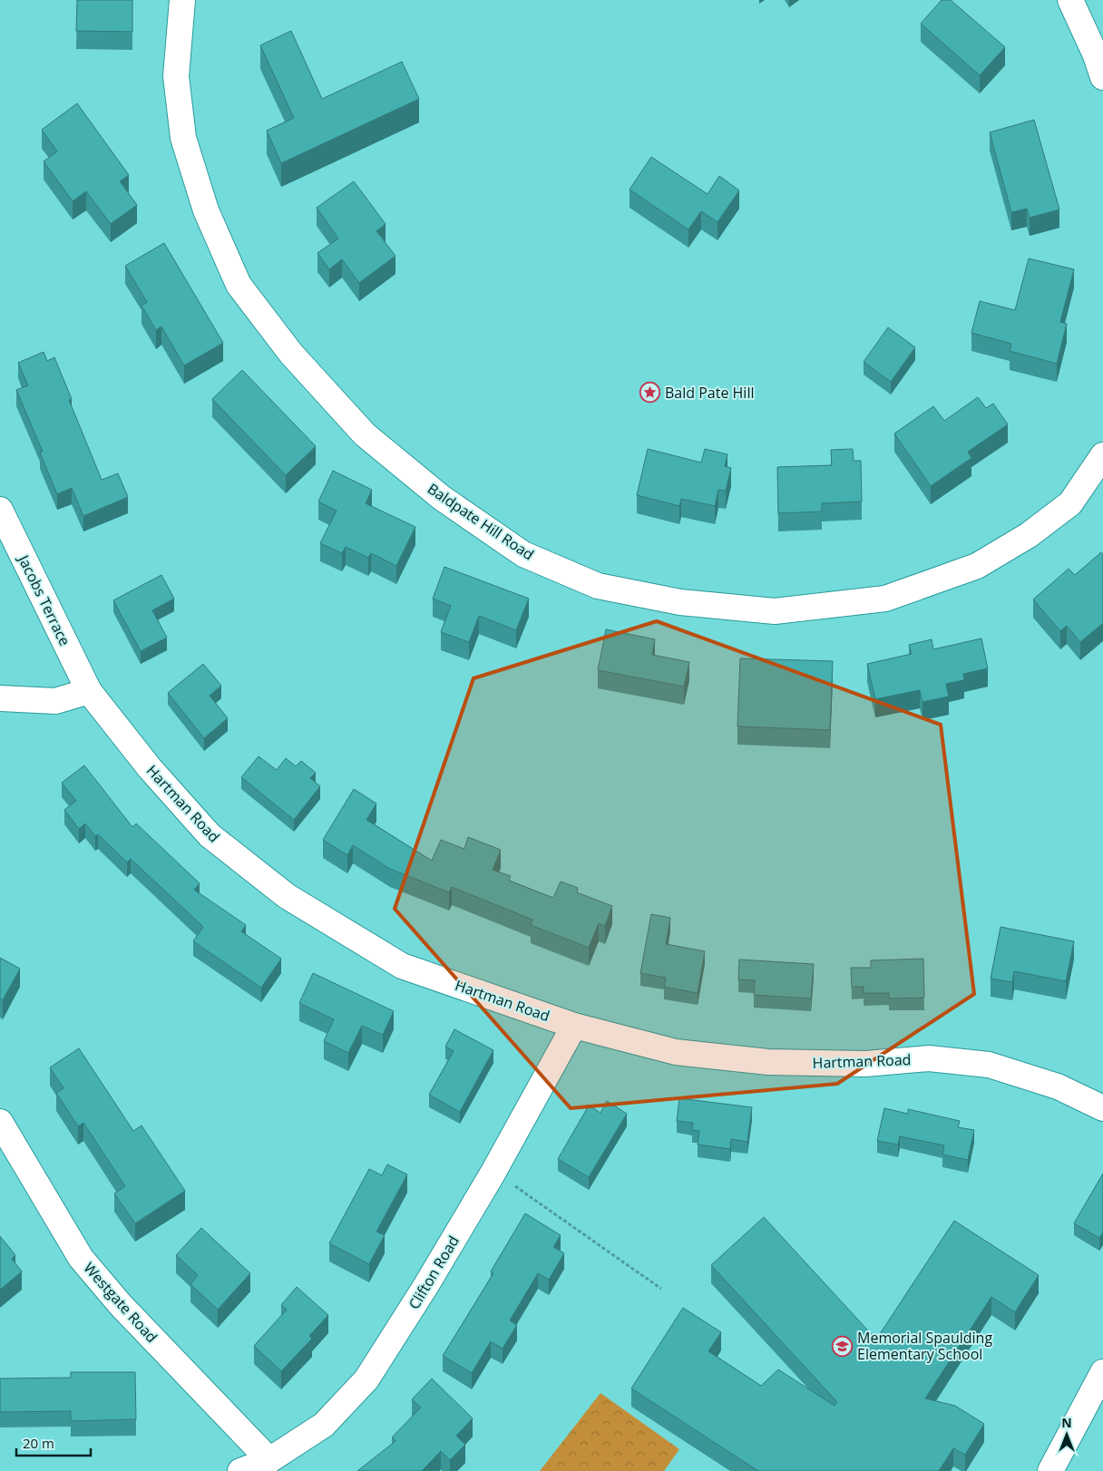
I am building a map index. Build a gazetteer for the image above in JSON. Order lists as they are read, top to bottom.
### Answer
{
  "streets": {
    "street": [
      "Baldpate Hill Road",
      "Jacobs Terrace",
      "Hartman Road",
      "Clifton Road",
      "Westgate Road"
    ]
  },
  "crossings": [
    ["Jacobs Terrace", "Hartman Road"],
    ["Hartman Road", "Clifton Road"],
    ["Clifton Road", "Westgate Road"]
  ],
  "places": {
    "place": ["Bald Pate Hill"],
    "school or university": ["Memorial Spaulding Elementary School"]
  },
  "scale_bar": "20 m",
  "north": "top"
}
